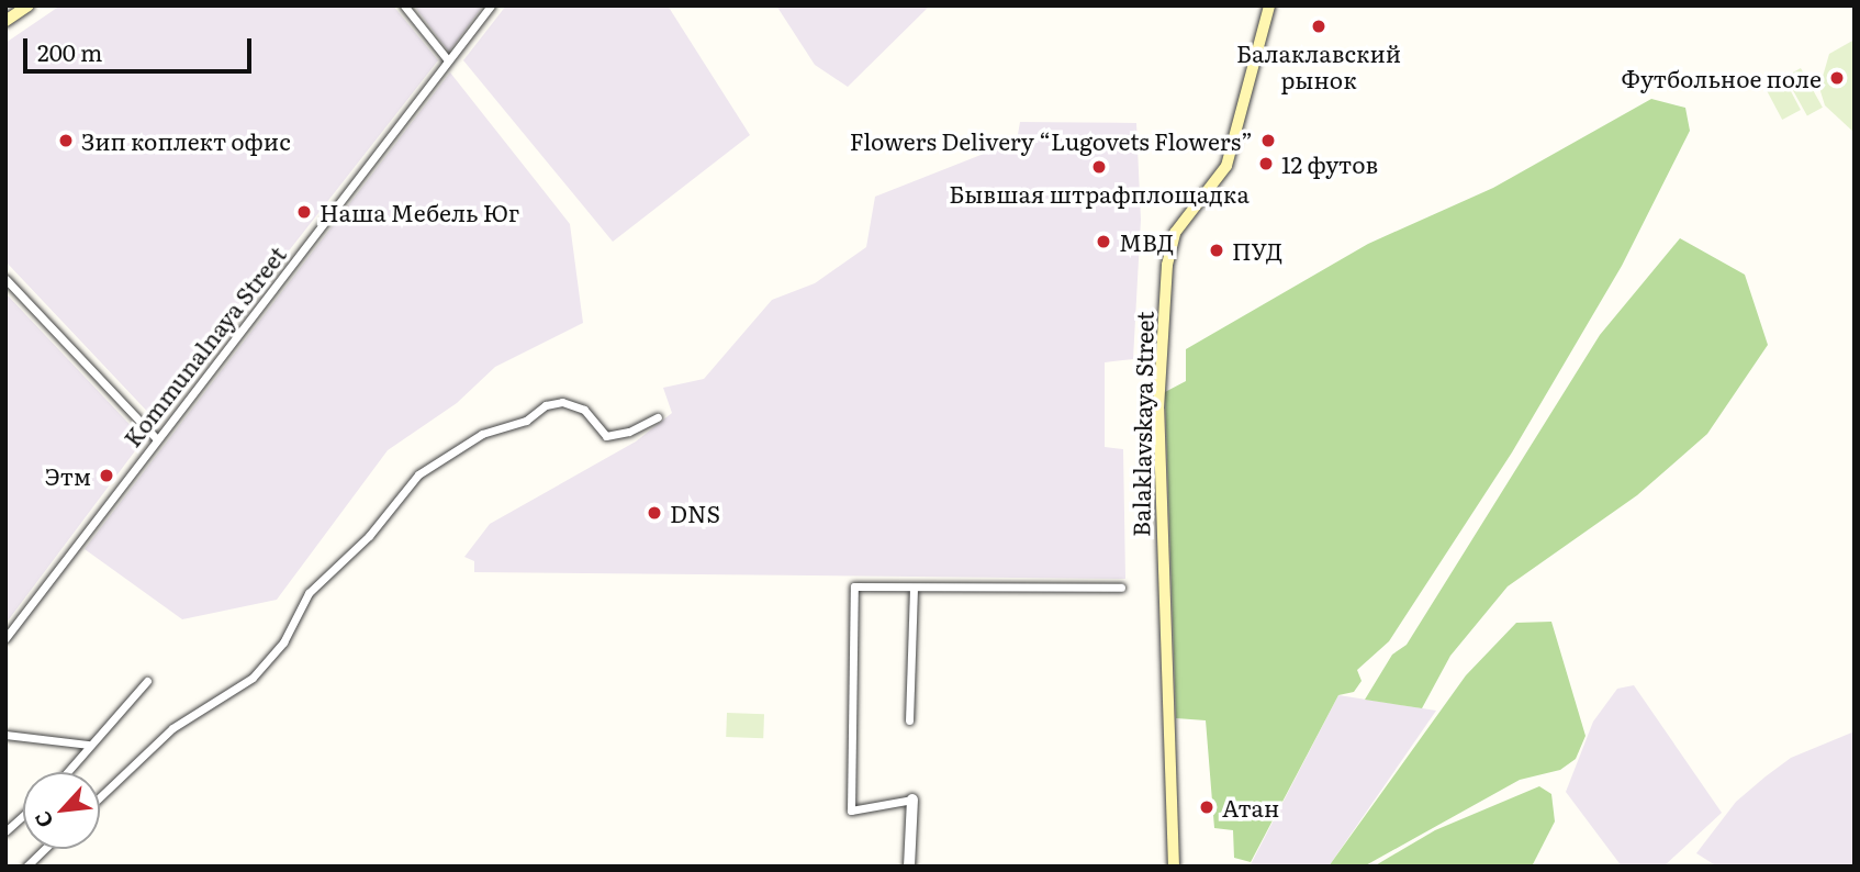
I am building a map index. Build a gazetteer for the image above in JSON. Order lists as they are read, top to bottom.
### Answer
{
  "streets": {
    "main road": ["Balaklavskaya Street"],
    "street": ["Kommunalnaya Street"]
  },
  "places": [
    "Балаклавский рынок",
    "Футбольное поле",
    "Зип коплект офис",
    "Flowers Delivery “Lugovets Flowers”",
    "12 футов",
    "Бывшая штрафплощадка",
    "Наша Мебель Юг",
    "МВД",
    "ПУД",
    "Этм",
    "DNS",
    "Атан"
  ],
  "scale_bar": "200 m",
  "north": "bottom left"
}
